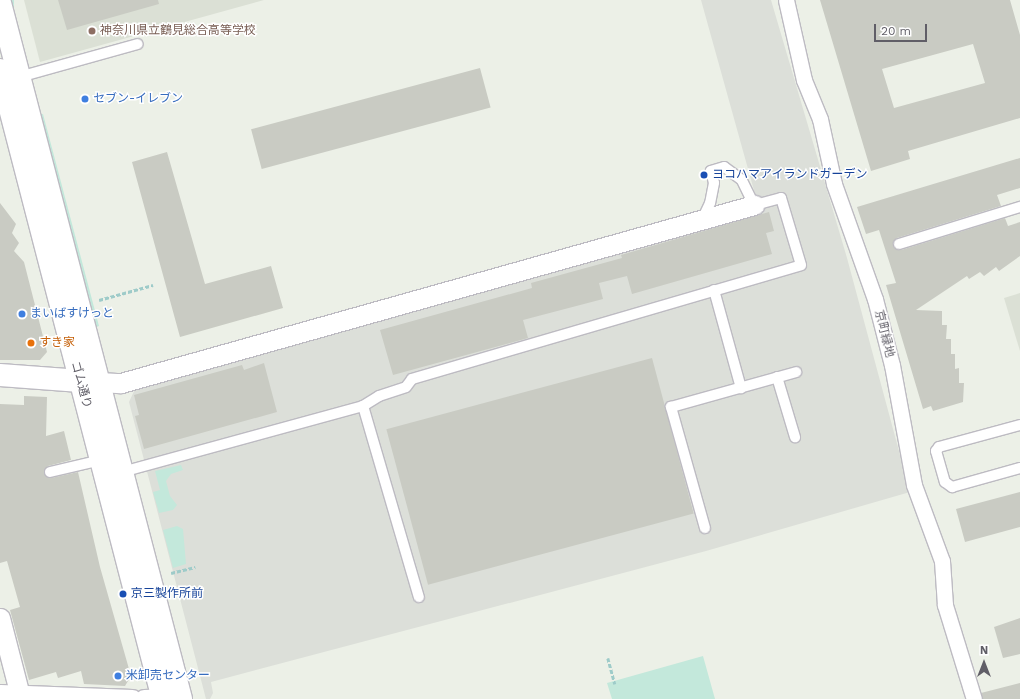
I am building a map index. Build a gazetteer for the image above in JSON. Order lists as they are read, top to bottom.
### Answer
{
  "streets": {
    "street": ["京町緑地", "ゴム通り"]
  },
  "places": [
    "神奈川県立鶴見総合高等学校",
    "セブン-イレブン",
    "ヨコハマアイランドガーデン",
    "まいばすけっと",
    "すき家",
    "京三製作所前",
    "米卸売センター"
  ],
  "scale_bar": "20 m",
  "north": "top"
}
